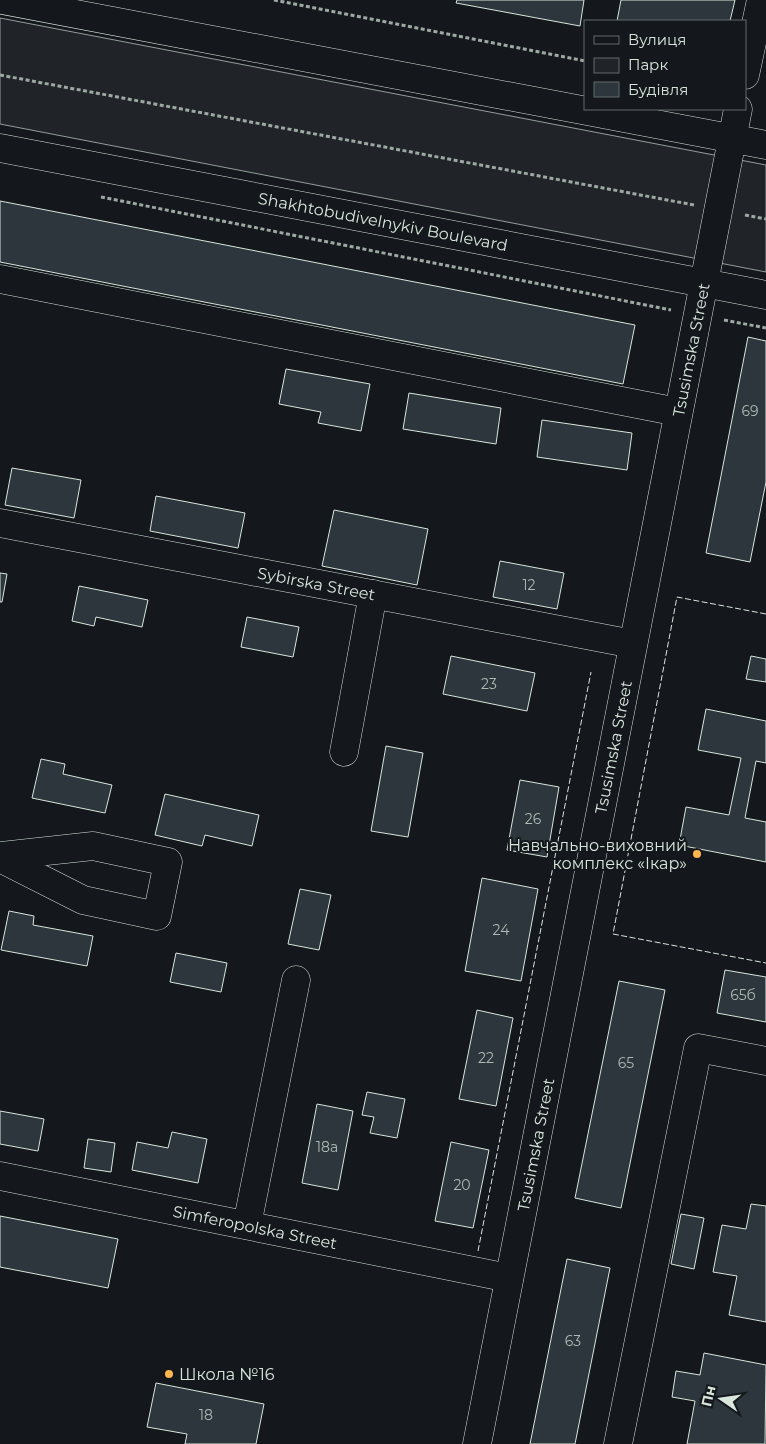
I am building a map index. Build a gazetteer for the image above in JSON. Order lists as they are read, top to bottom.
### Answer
{
  "streets": {
    "street": [
      "Shakhtobudivelnykiv Boulevard",
      "Tsusimska Street",
      "Sybirska Street",
      "Simferopolska Street"
    ]
  },
  "crossings": [
    ["Shakhtobudivelnykiv Boulevard", "Tsusimska Street"],
    ["Tsusimska Street", "Sybirska Street"],
    ["Tsusimska Street", "Simferopolska Street"]
  ],
  "places": ["Навчально-виховний комплекс «Ікар»", "Школа №16"],
  "house_numbers": [
    "69",
    "12",
    "23",
    "26",
    "24",
    "65б",
    "22",
    "65",
    "18а",
    "20",
    "63",
    "18"
  ],
  "legend": ["Вулиця", "Парк", "Будівля"],
  "north": "left"
}
